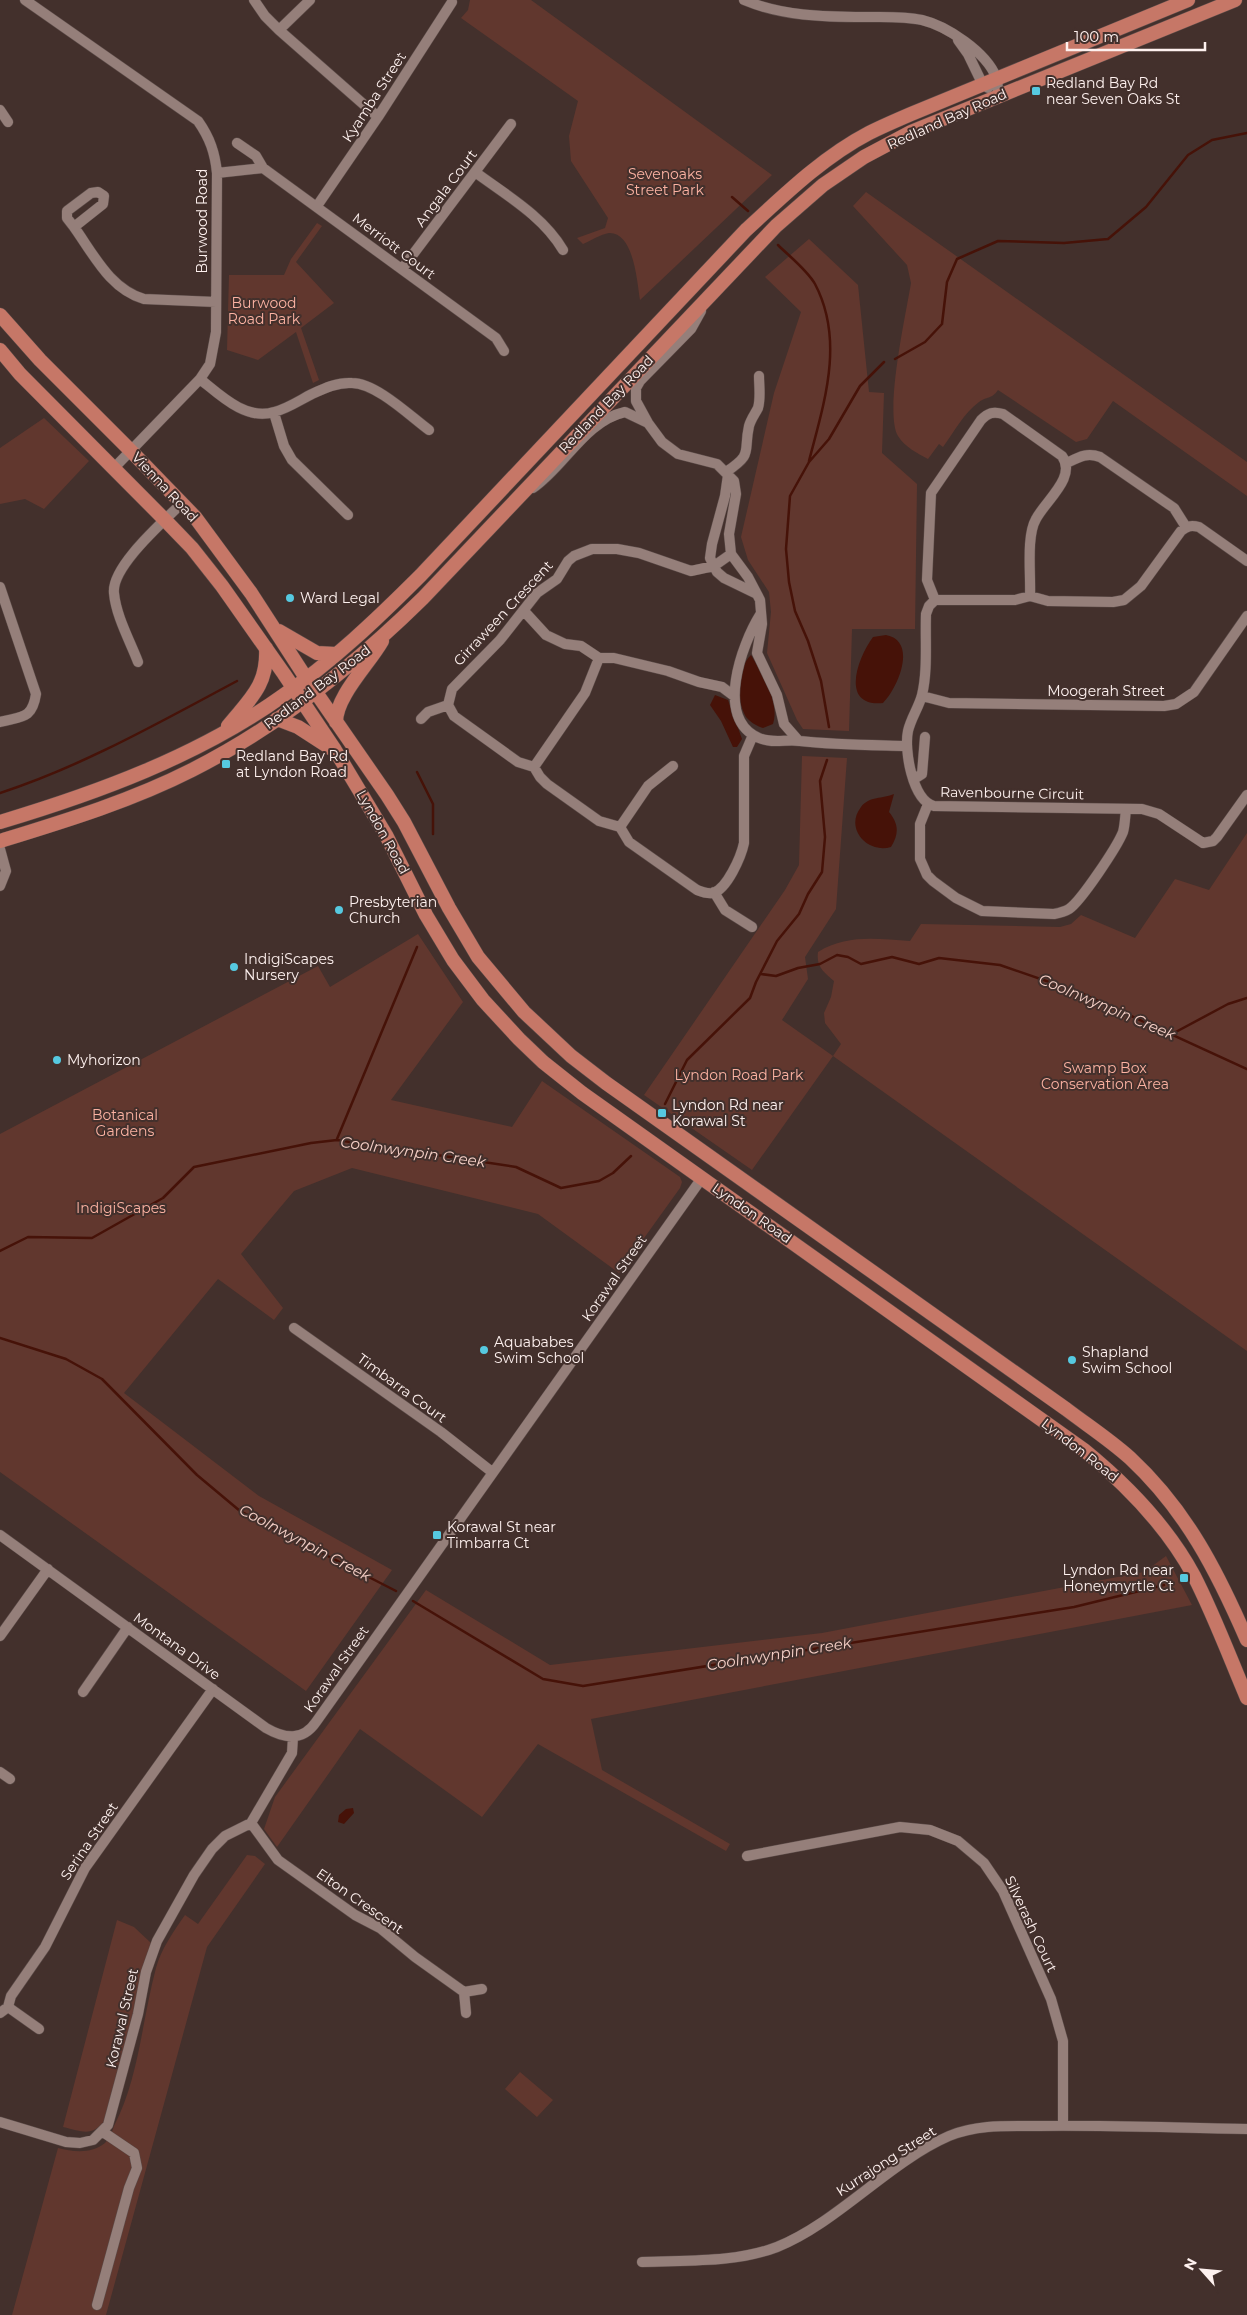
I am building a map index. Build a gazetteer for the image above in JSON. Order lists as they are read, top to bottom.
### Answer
{
  "streets": {
    "main road": ["Redland Bay Road", "Vienna Road", "Lyndon Road"],
    "street": [
      "Kyamba Street",
      "Angala Court",
      "Burwood Road",
      "Merriott Court",
      "Girraween Crescent",
      "Moogerah Street",
      "Ravenbourne Circuit",
      "Korawal Street",
      "Timbarra Court",
      "Montana Drive",
      "Serina Street",
      "Elton Crescent",
      "Silverash Court",
      "Kurrajong Street"
    ]
  },
  "crossings": [
    ["Kyamba Street", "Merriott Court"],
    ["Redland Bay Road", "Vienna Road"],
    ["Redland Bay Road", "Lyndon Road"],
    ["Angala Court", "Merriott Court"],
    ["Burwood Road", "Vienna Road"],
    ["Vienna Road", "Lyndon Road"],
    ["Moogerah Street", "Ravenbourne Circuit"],
    ["Lyndon Road", "Korawal Street"],
    ["Korawal Street", "Timbarra Court"],
    ["Korawal Street", "Montana Drive"],
    ["Korawal Street", "Elton Crescent"],
    ["Montana Drive", "Serina Street"],
    ["Silverash Court", "Kurrajong Street"]
  ],
  "water": ["Coolnwynpin Creek"],
  "parks": [
    "Sevenoaks Street Park",
    "Burwood Road Park",
    "Swamp Box Conservation Area",
    "Lyndon Road Park",
    "Botanical Gardens",
    "IndigiScapes"
  ],
  "places": {
    "transit": [
      "Redland Bay Rd near Seven Oaks St",
      "Redland Bay Rd at Lyndon Road",
      "Lyndon Rd near Korawal St",
      "Korawal St near Timbarra Ct",
      "Lyndon Rd near Honeymyrtle Ct"
    ],
    "other": [
      "Ward Legal",
      "Presbyterian Church",
      "IndigiScapes Nursery",
      "Myhorizon",
      "Aquababes Swim School",
      "Shapland Swim School"
    ]
  },
  "scale_bar": "100 m",
  "north": "top left"
}
